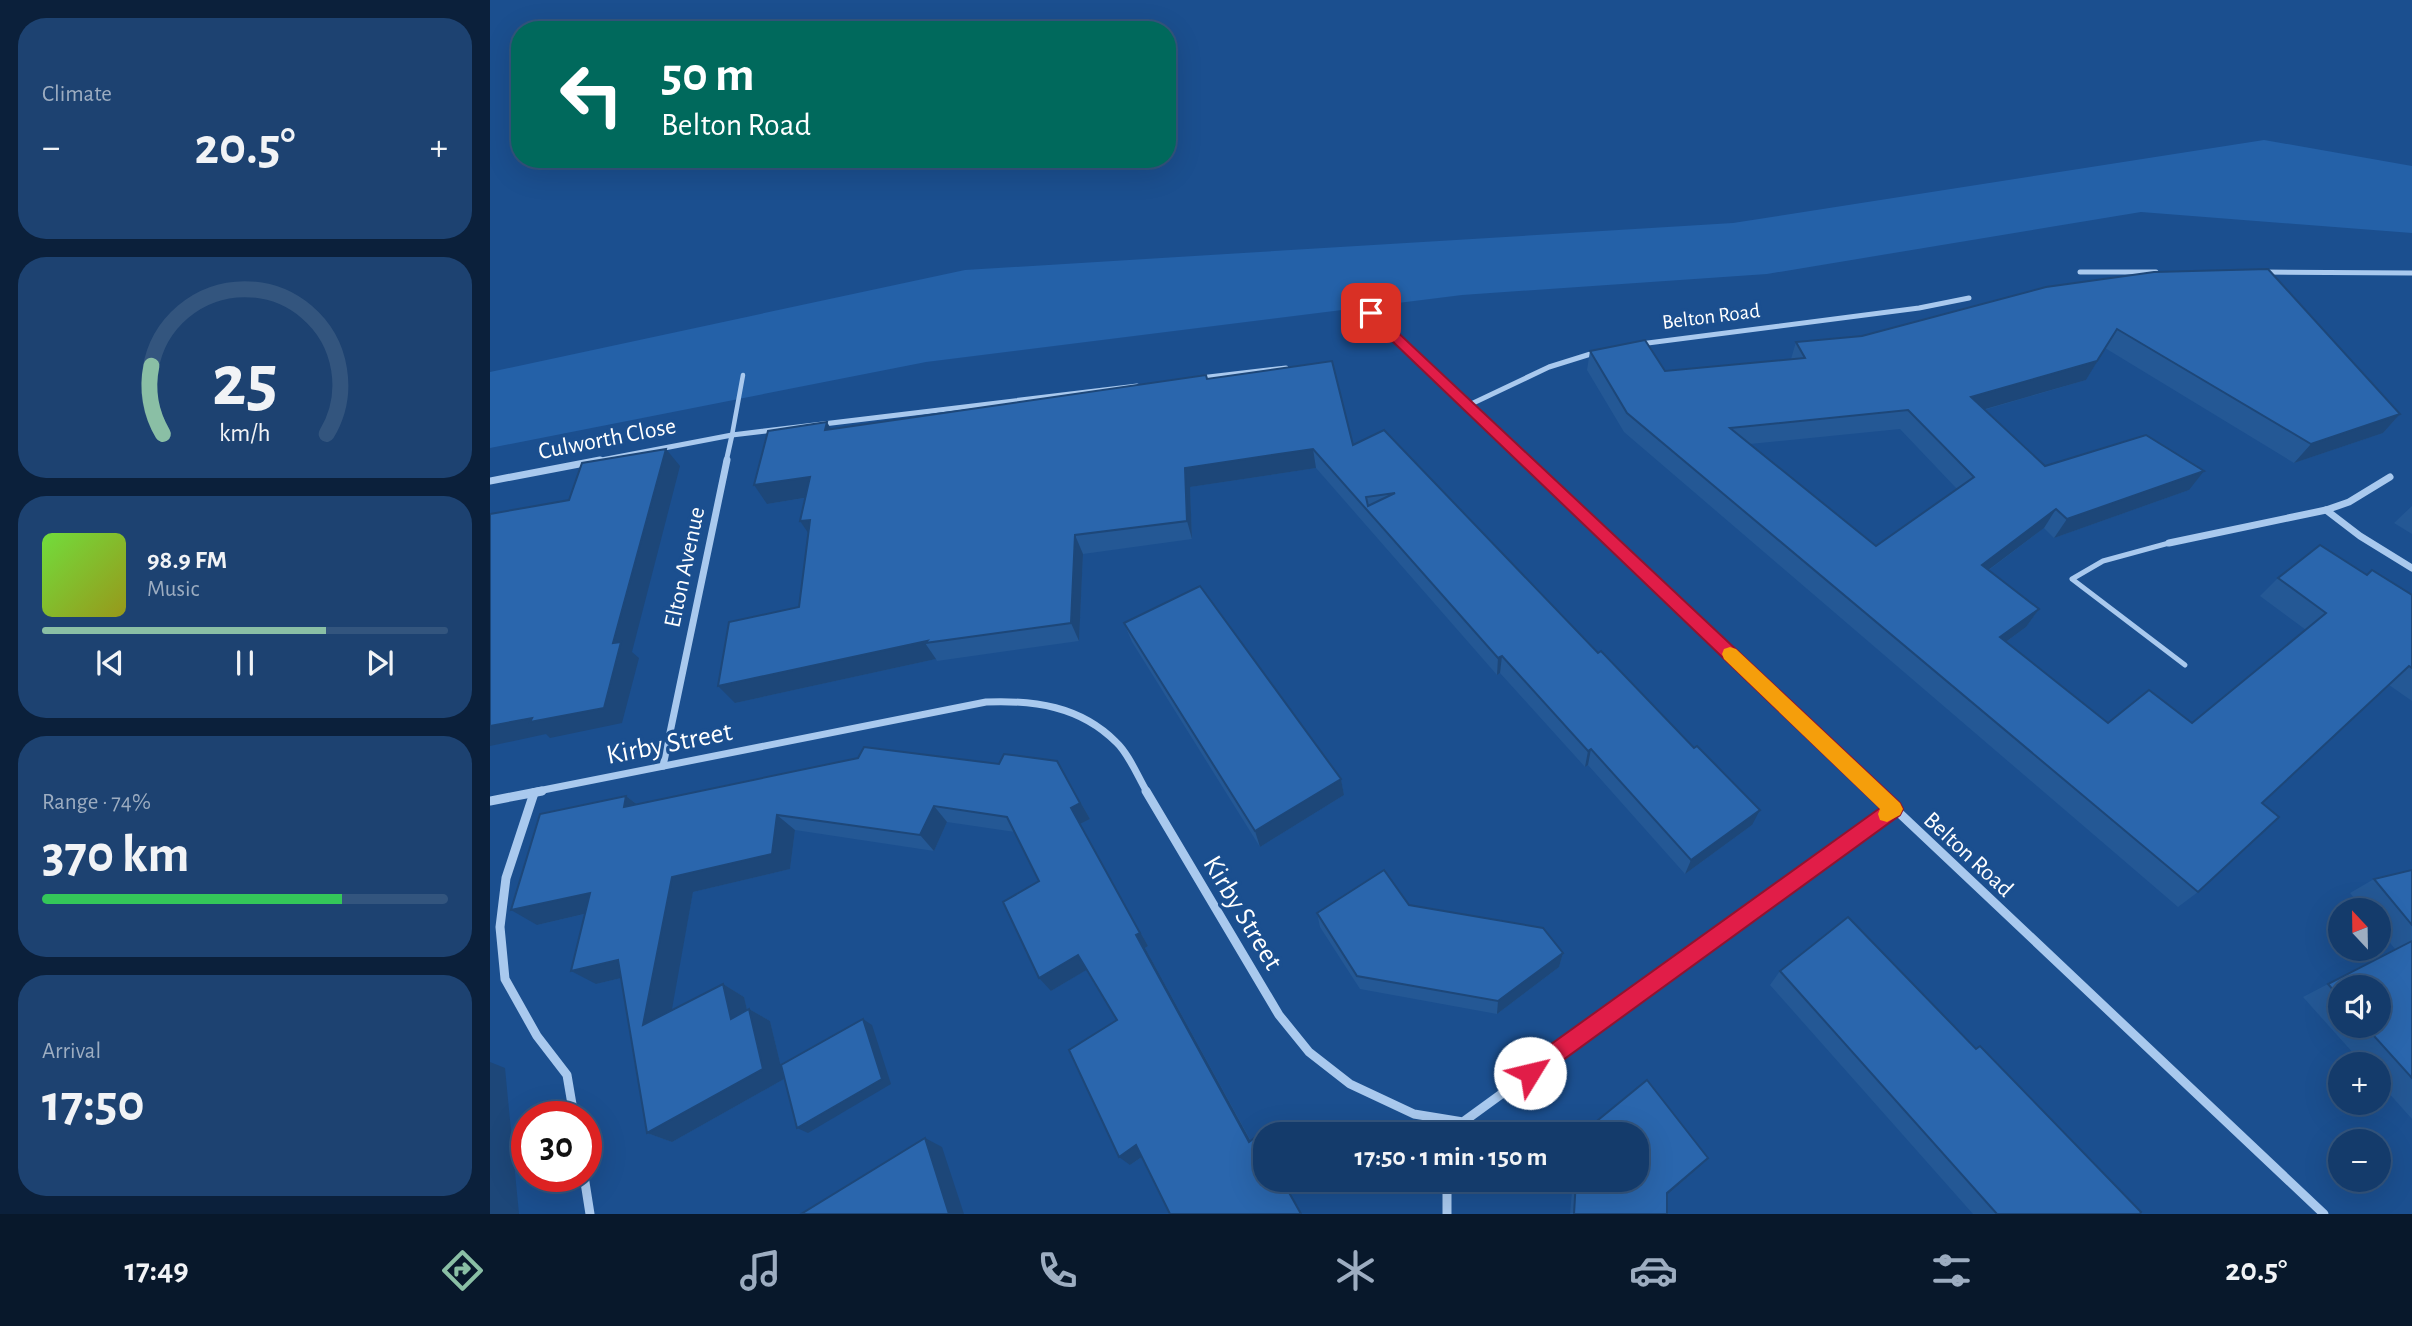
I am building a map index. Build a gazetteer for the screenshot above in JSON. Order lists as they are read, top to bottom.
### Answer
{
  "streets": {
    "street": [
      "Belton Road",
      "Culworth Close",
      "Elton Avenue",
      "Kirby Street"
    ]
  },
  "crossings": [
    ["Culworth Close", "Elton Avenue"],
    ["Elton Avenue", "Kirby Street"]
  ],
  "north": "top",
  "page": {
    "tile": [
      "Climate",
      ["Range · 74%", "370 km"],
      ["Arrival", "17:50"]
    ],
    "turn": ["50 m", "Belton Road"],
    "heat": ["−", "20.5°", "+"],
    "song": ["98.9 FM", "Music"],
    "map_buttons": ["+", "−"],
    "limit": "30",
    "trip": "17:50 · 1 min · 150 m",
    "tabs": ["17:49", "20.5°"],
    "gauge": ["25", "km/h"]
  }
}
